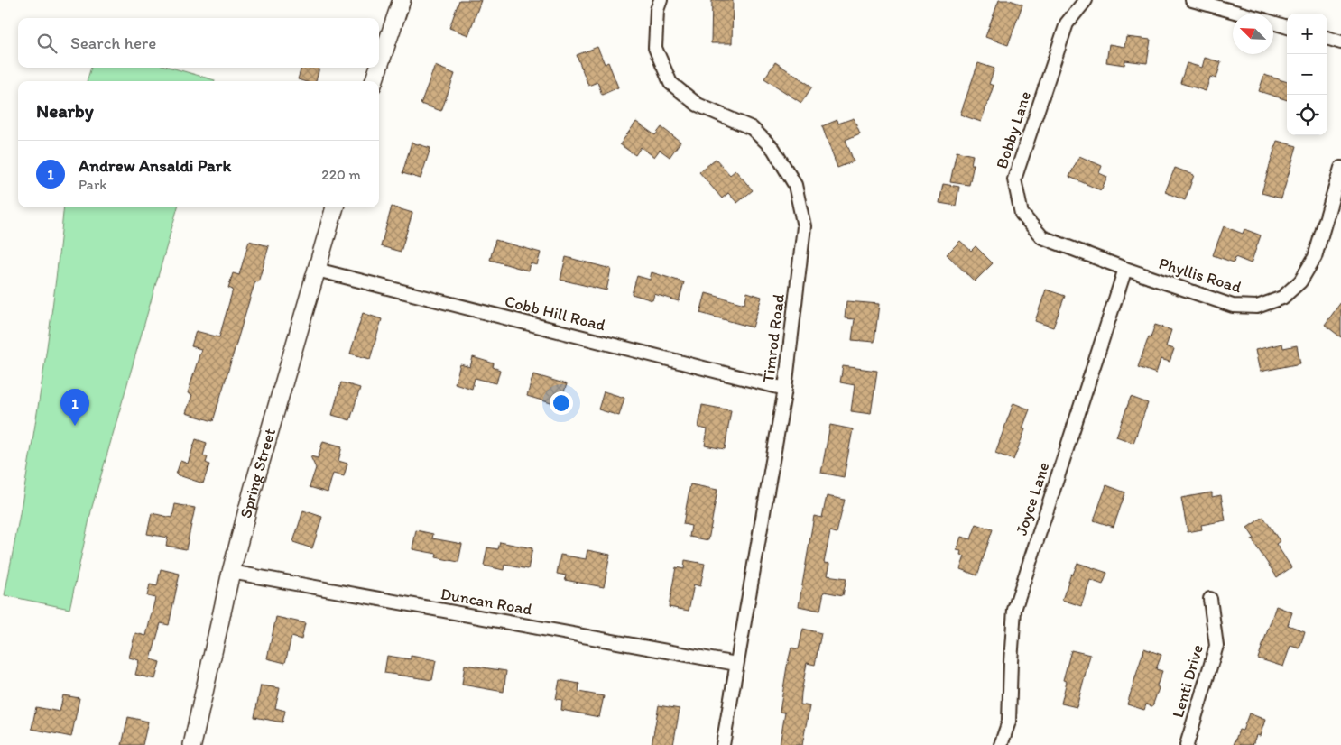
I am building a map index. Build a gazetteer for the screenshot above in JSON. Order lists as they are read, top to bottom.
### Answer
{
  "streets": {
    "street": [
      "Bobby Lane",
      "Phyllis Road",
      "Cobb Hill Road",
      "Timrod Road",
      "Spring Street",
      "Joyce Lane",
      "Duncan Road",
      "Lenti Drive"
    ]
  },
  "crossings": [
    ["Bobby Lane", "Phyllis Road"],
    ["Bobby Lane", "Joyce Lane"],
    ["Phyllis Road", "Joyce Lane"],
    ["Cobb Hill Road", "Timrod Road"],
    ["Cobb Hill Road", "Spring Street"],
    ["Timrod Road", "Duncan Road"],
    ["Spring Street", "Duncan Road"]
  ],
  "north": "top left",
  "page": {
    "map_buttons": ["+", "−"],
    "search": "Search here",
    "heading": "Nearby",
    "list": [
      {
        "mark": "1",
        "name": "Andrew Ansaldi Park",
        "note": "Park",
        "value": "220 m"
      }
    ],
    "pins": "1"
  }
}
